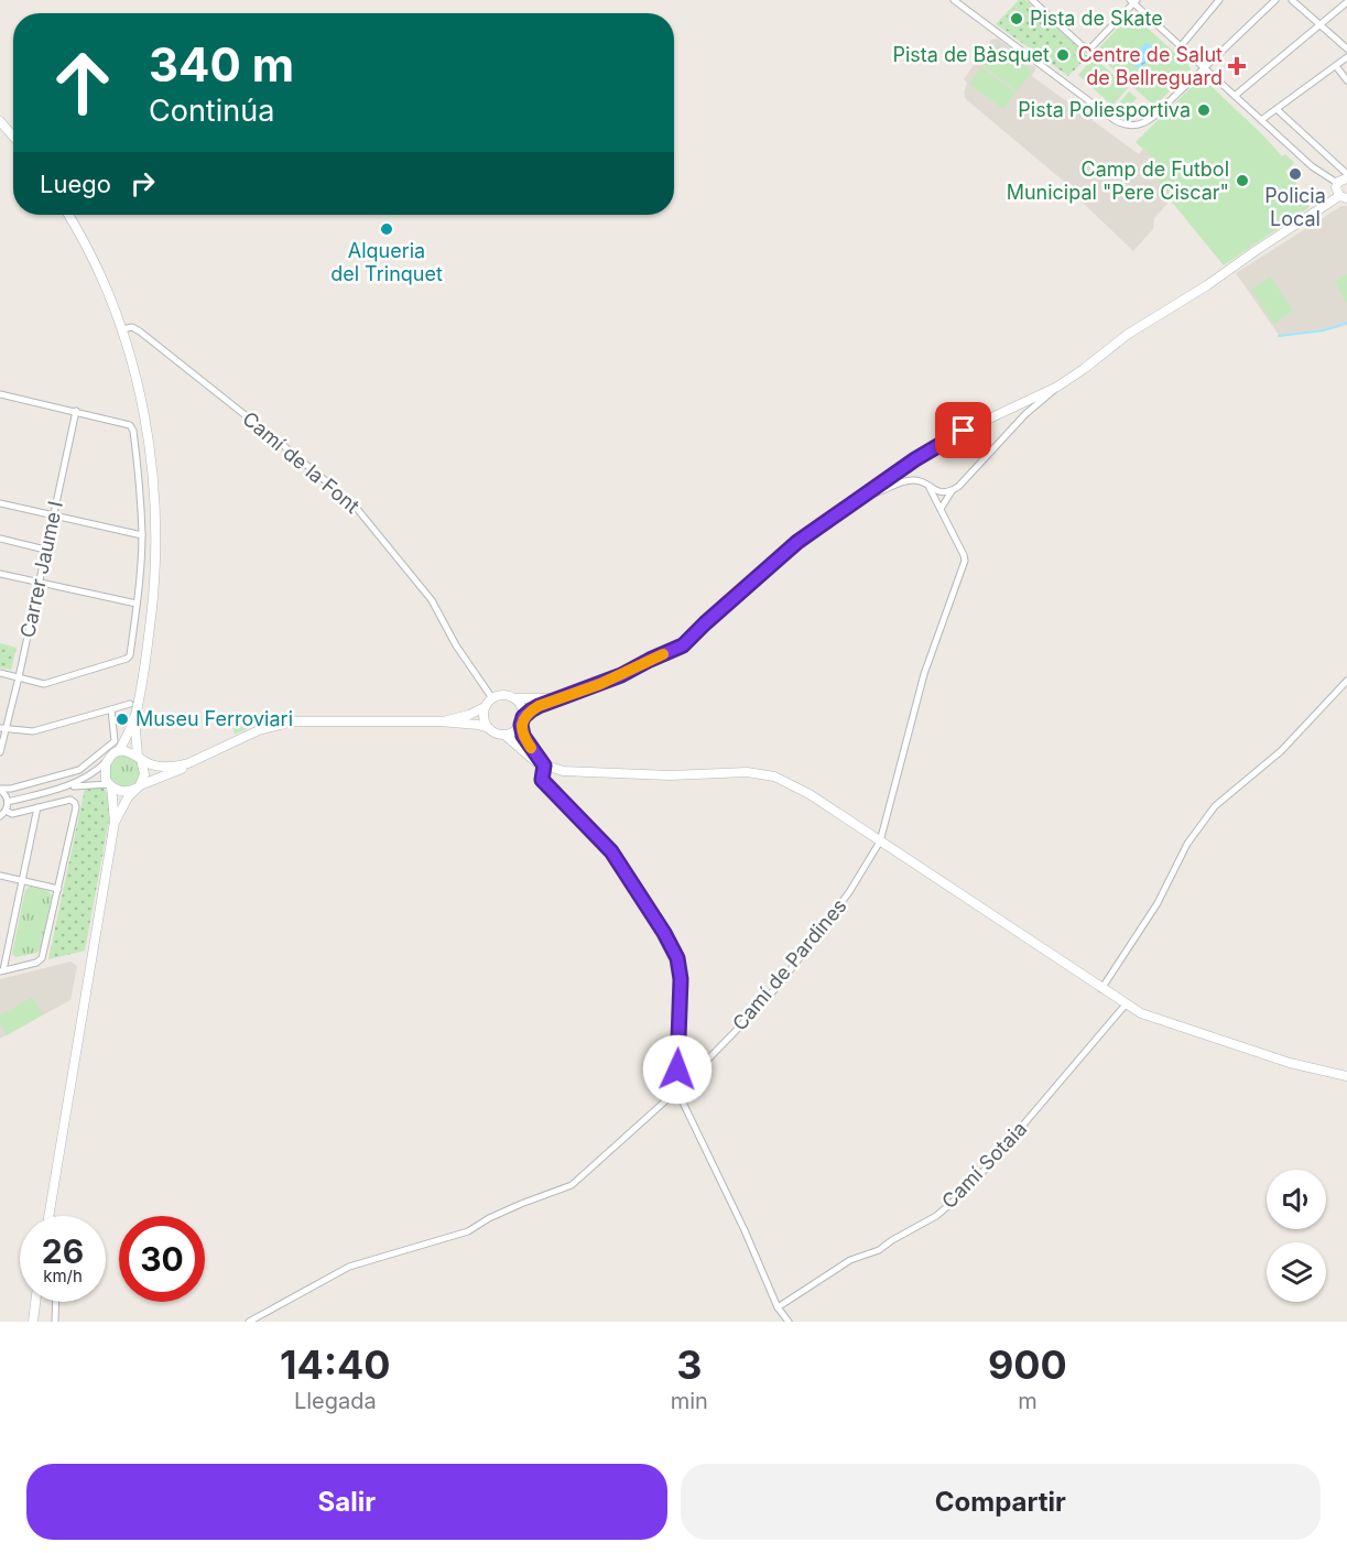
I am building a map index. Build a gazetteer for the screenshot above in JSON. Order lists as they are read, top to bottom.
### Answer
{
  "streets": {
    "street": [
      "Camí de la Font",
      "Carrer Jaume I",
      "Camí de Pardines",
      "Camí Sotaia"
    ]
  },
  "places": {
    "other": [
      "Pista de Skate",
      "Pista de Bàsquet",
      "Pista Poliesportiva",
      "Policia Local",
      "Camp de Futbol Municipal \"Pere Ciscar\"",
      "Alqueria del Trinquet",
      "Museu Ferroviari"
    ],
    "health": ["Centre de Salut de Bellreguard"]
  },
  "page": {
    "turn": ["340 m", "Continúa"],
    "then": "Luego",
    "speed": "26 km/h",
    "limit": "30",
    "eta": [
      "14:40",
      "Llegada",
      "3",
      "min",
      "900",
      "m"
    ],
    "buttons": ["Salir", "Compartir"]
  }
}
